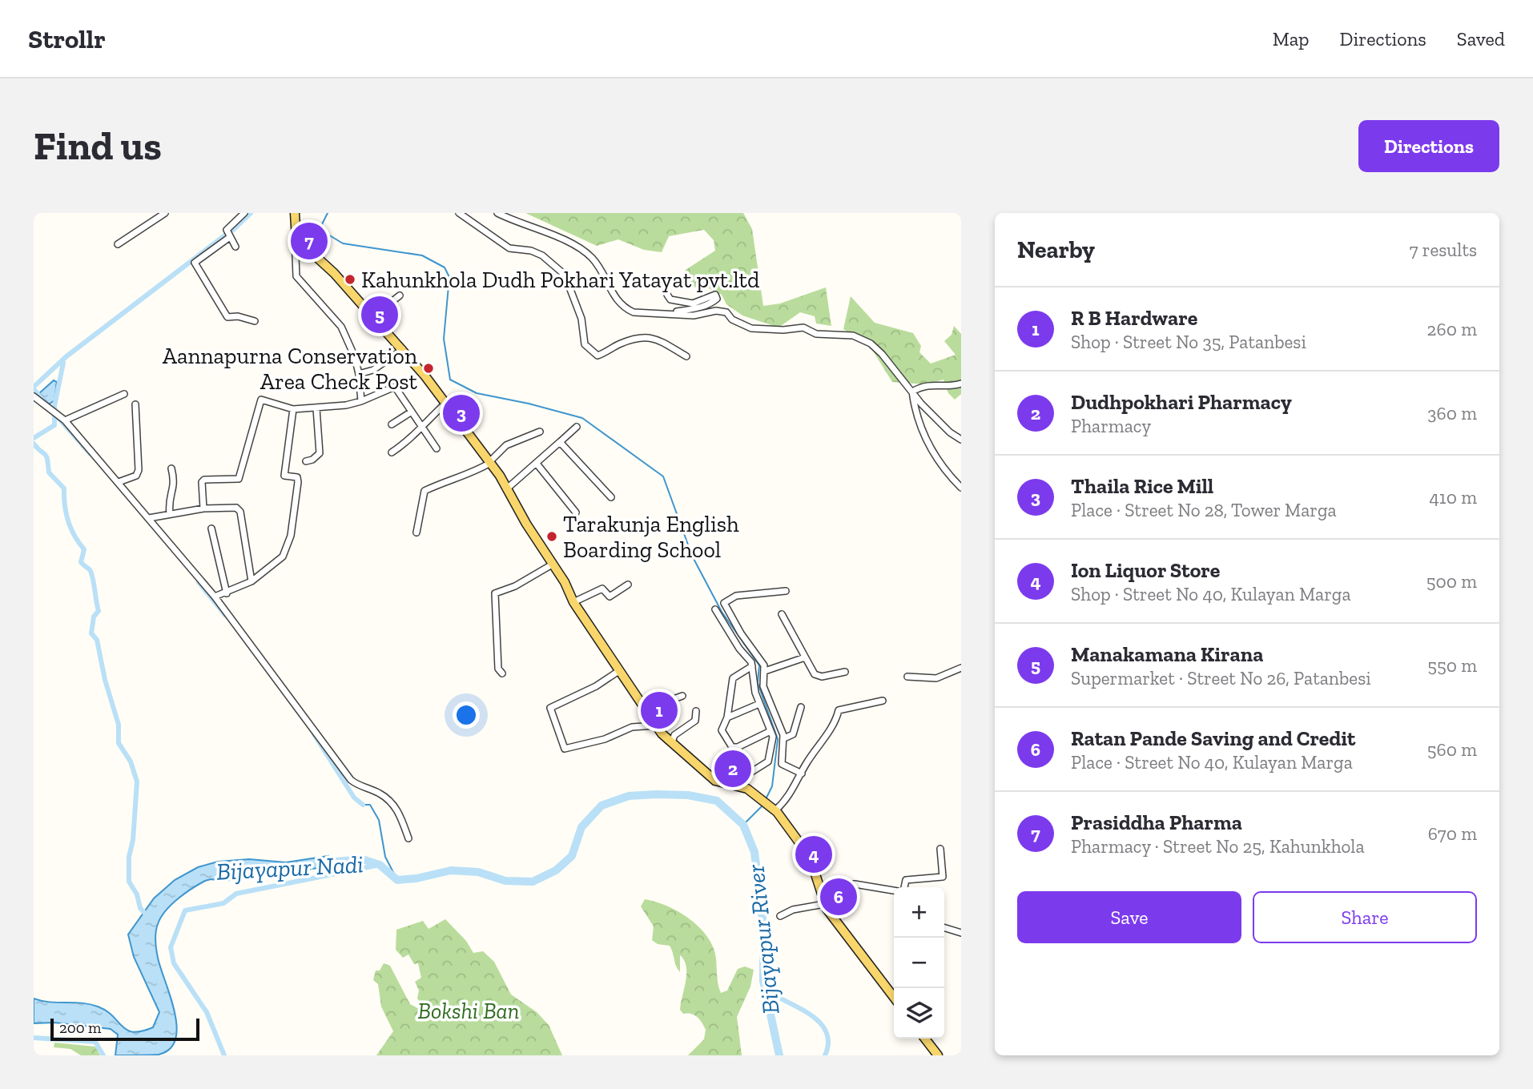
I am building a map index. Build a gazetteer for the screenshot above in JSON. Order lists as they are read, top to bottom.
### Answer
{
  "water": ["Bijayapur Nadi", "Bijayapur River"],
  "parks": ["Bokshi Ban"],
  "places": ["Kahunkhola Dudh Pokhari Yatayat pvt.ltd", "Aannapurna Conservation Area Check Post", "Tarakunja English Boarding School"],
  "scale_bar": "200 m",
  "page": {
    "header": "Strollr",
    "nav": ["Map", "Directions", "Saved"],
    "buttons": [
      "Directions",
      ["Save", "Share"]
    ],
    "title": "Find us",
    "heading": ["Nearby", "7 results"],
    "pins": [
      "7",
      "5",
      "3",
      "1",
      "2",
      "4",
      "6"
    ],
    "list": [
      {
        "mark": "1",
        "name": "R B Hardware",
        "note": "Shop · Street No 35, Patanbesi",
        "value": "260 m"
      },
      {
        "mark": "2",
        "name": "Dudhpokhari Pharmacy",
        "note": "Pharmacy",
        "value": "360 m"
      },
      {
        "mark": "3",
        "name": "Thaila Rice Mill",
        "note": "Place · Street No 28, Tower Marga",
        "value": "410 m"
      },
      {
        "mark": "4",
        "name": "Ion Liquor Store",
        "note": "Shop · Street No 40, Kulayan Marga",
        "value": "500 m"
      },
      {
        "mark": "5",
        "name": "Manakamana Kirana",
        "note": "Supermarket · Street No 26, Patanbesi",
        "value": "550 m"
      },
      {
        "mark": "6",
        "name": "Ratan Pande Saving and Credit",
        "note": "Place · Street No 40, Kulayan Marga",
        "value": "560 m"
      },
      {
        "mark": "7",
        "name": "Prasiddha Pharma",
        "note": "Pharmacy · Street No 25, Kahunkhola",
        "value": "670 m"
      }
    ],
    "map_buttons": ["+", "−"],
    "scale": "200 m"
  }
}
